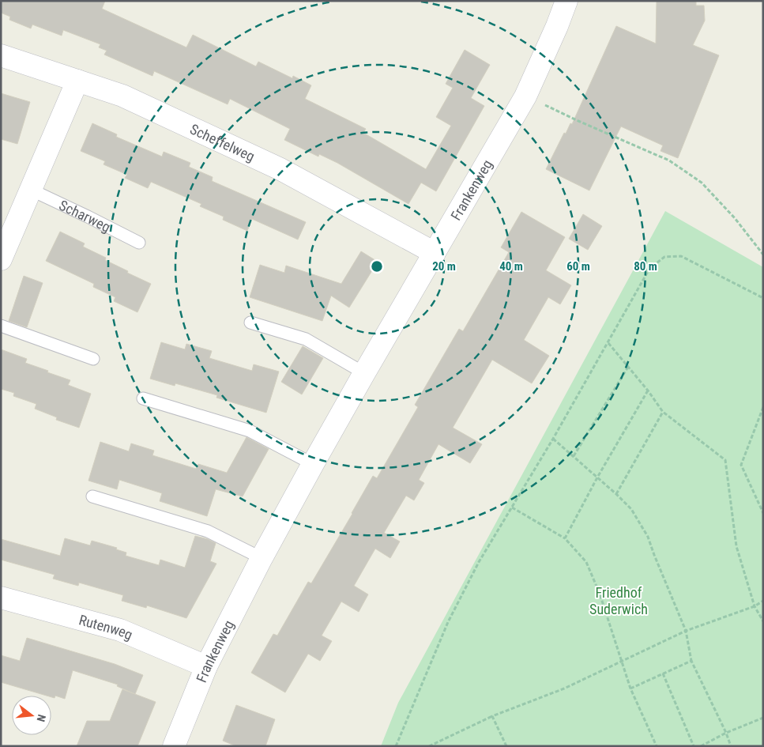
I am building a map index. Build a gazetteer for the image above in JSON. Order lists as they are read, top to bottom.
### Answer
{
  "streets": {
    "street": ["Scheffelweg", "Frankenweg", "Rutenweg"],
    "lane": ["Scharweg"]
  },
  "crossings": [
    ["Scheffelweg", "Frankenweg"],
    ["Frankenweg", "Rutenweg"]
  ],
  "parks": ["Friedhof Suderwich"],
  "north": "right",
  "rings": [
    "20 m",
    "40 m",
    "60 m",
    "80 m"
  ]
}
